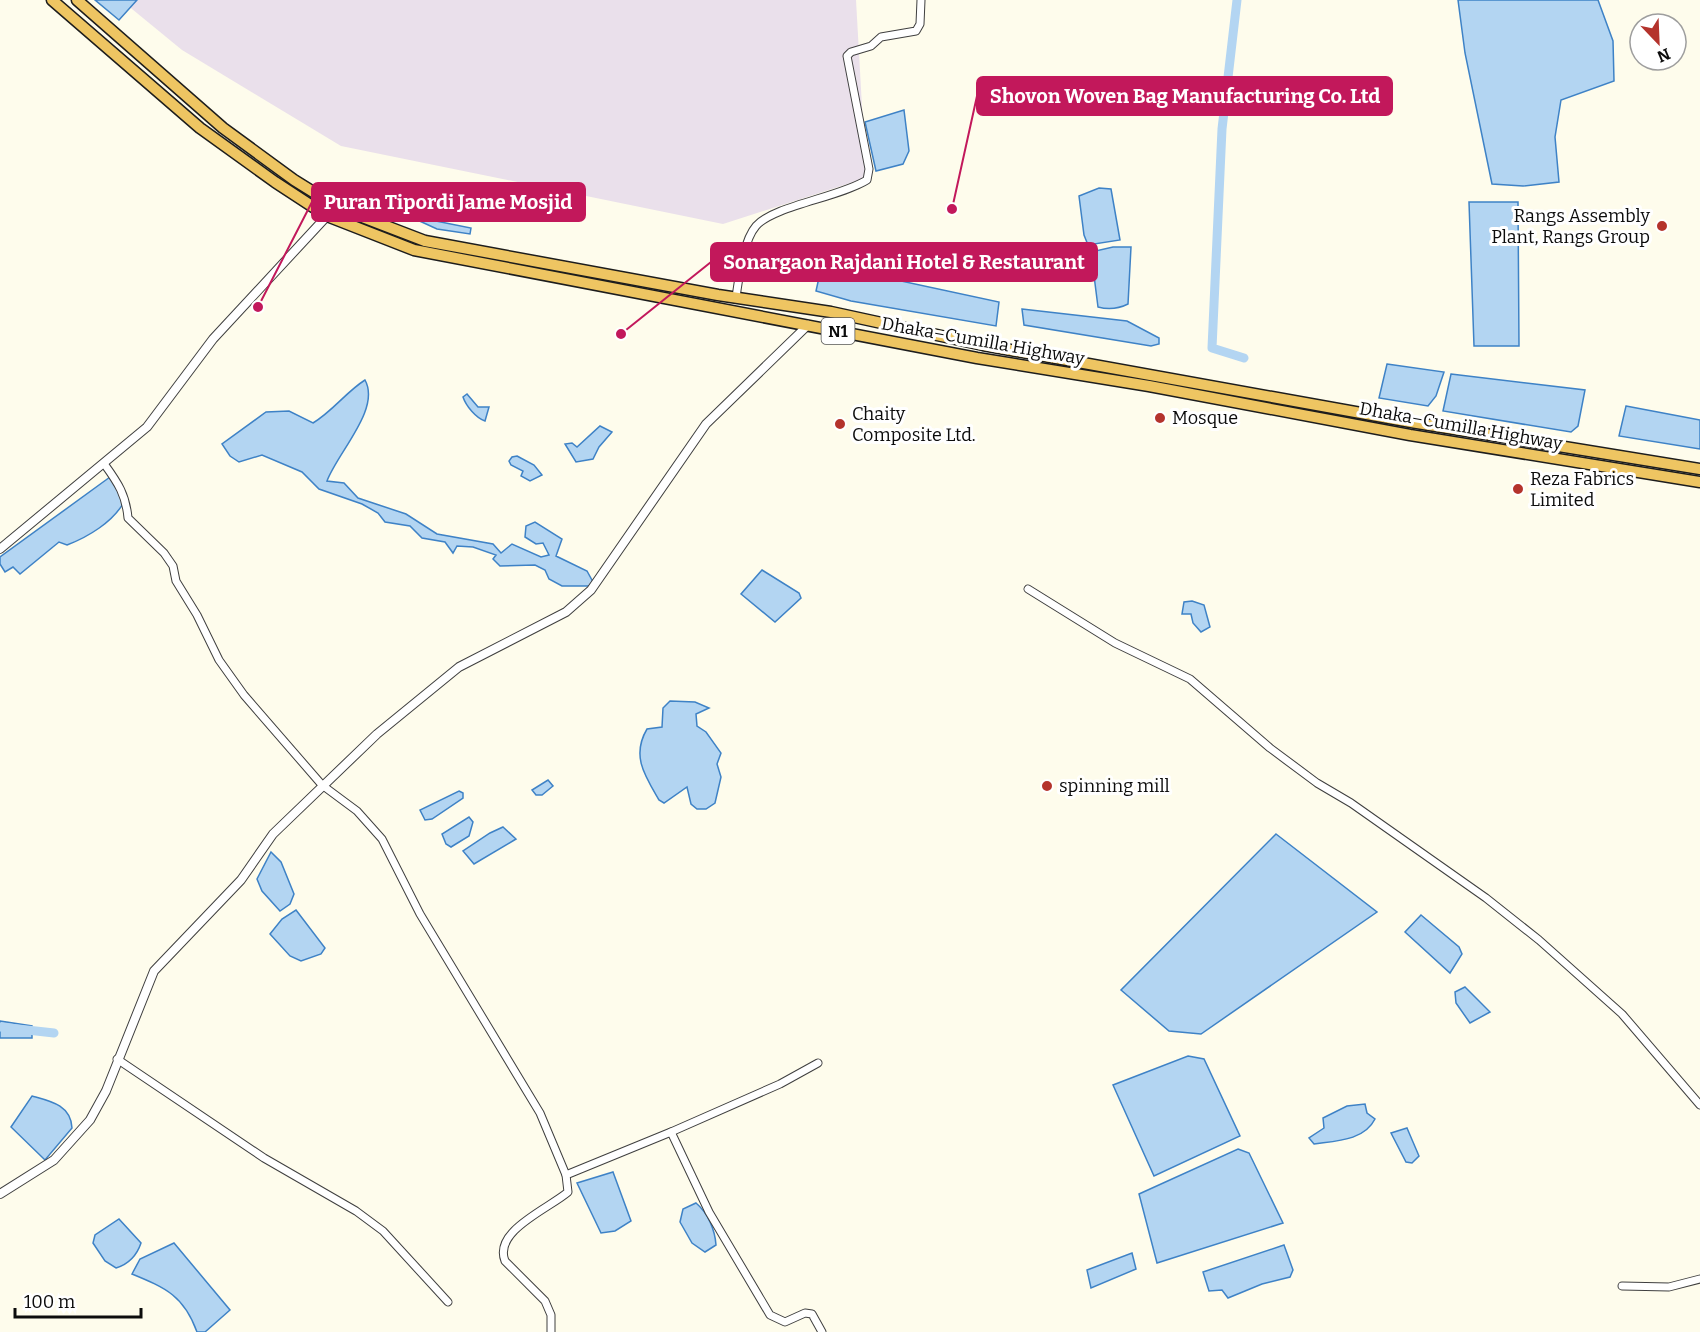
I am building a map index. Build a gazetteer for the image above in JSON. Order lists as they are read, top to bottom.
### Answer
{
  "streets": {
    "highway": ["N1", "Dhaka–Cumilla Highway"]
  },
  "places": [
    "Shovon Woven Bag Manufacturing Co. Ltd",
    "Rangs Assembly Plant, Rangs Group",
    "Puran Tipordi Jame Mosjid",
    "Sonargaon Rajdani Hotel & Restaurant",
    "Mosque",
    "Chaity Composite Ltd.",
    "Reza Fabrics Limited",
    "spinning mill"
  ],
  "scale_bar": "100 m",
  "north": "bottom right"
}
